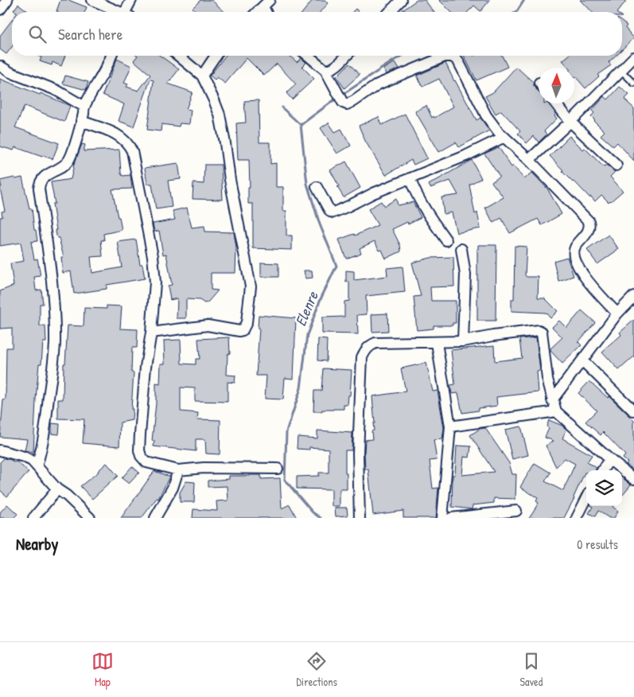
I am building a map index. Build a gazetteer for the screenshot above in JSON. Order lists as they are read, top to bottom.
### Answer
{
  "water": ["Elenre"],
  "north": "top",
  "page": {
    "search": "Search here",
    "heading": ["Nearby", "0 results"],
    "nav": ["Map", "Directions", "Saved"]
  }
}
